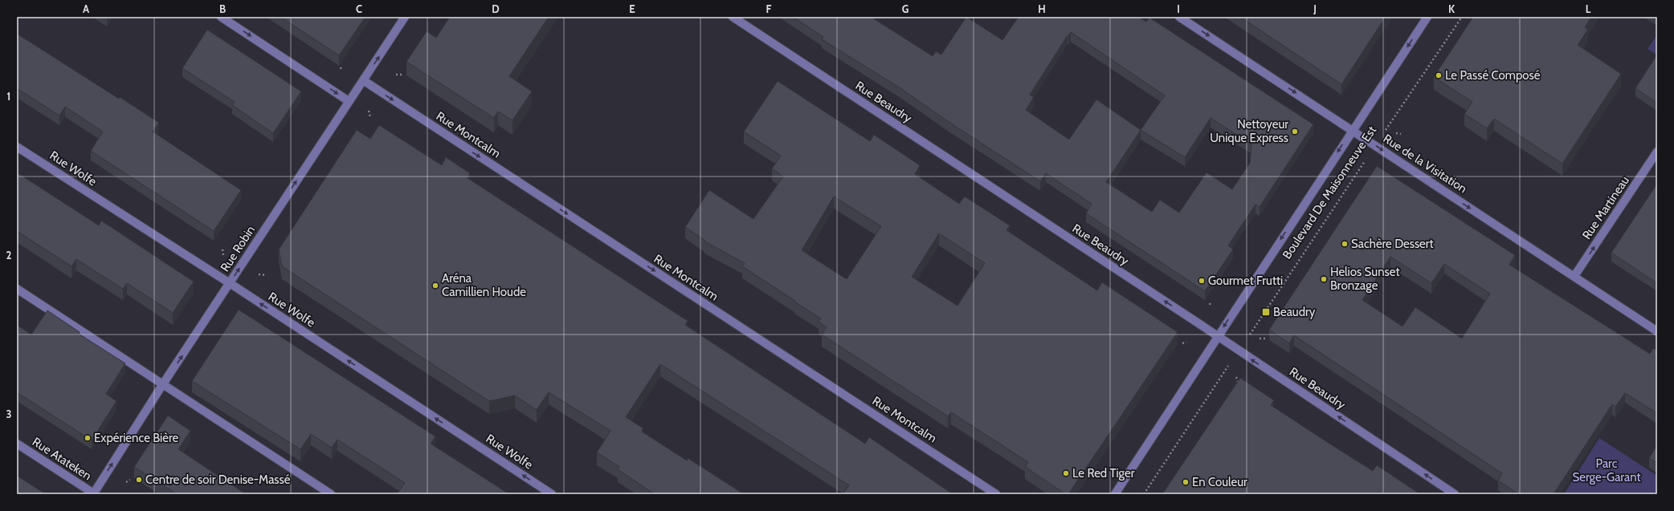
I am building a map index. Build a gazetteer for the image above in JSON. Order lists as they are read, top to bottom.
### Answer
{
  "streets": {
    "street": [
      "Rue Beaudry",
      "Rue Montcalm",
      "Rue de la Visitation",
      "Rue Wolfe",
      "Boulevard De Maisonneuve Est",
      "Rue Martineau",
      "Rue Robin",
      "Rue Atateken"
    ]
  },
  "crossings": [
    ["Rue Beaudry", "Boulevard De Maisonneuve Est"],
    ["Rue Montcalm", "Rue Robin"],
    ["Rue de la Visitation", "Boulevard De Maisonneuve Est"],
    ["Rue de la Visitation", "Rue Martineau"],
    ["Rue Wolfe", "Rue Robin"],
    ["Rue Robin", "Rue Atateken"]
  ],
  "one_way": [
    "Rue Beaudry",
    "Rue Montcalm",
    "Rue de la Visitation",
    "Rue Wolfe",
    "Rue Martineau",
    "Rue Robin"
  ],
  "parks": ["Parc Serge-Garant"],
  "places": {
    "other": [
      "Le Passé Composé",
      "Nettoyeur Unique Express",
      "Sachère Dessert",
      "Helios Sunset Bronzage",
      "Gourmet Frutti",
      "Aréna Camillien Houde",
      "Expérience Bière",
      "Le Red Tiger",
      "Centre de soir Denise-Massé",
      "En Couleur"
    ],
    "transit": ["Beaudry"]
  },
  "grid": {
    "columns": [
      "A",
      "B",
      "C",
      "D",
      "E",
      "F",
      "G",
      "H",
      "I",
      "J",
      "K",
      "L"
    ],
    "rows": ["1", "2", "3"]
  }
}
